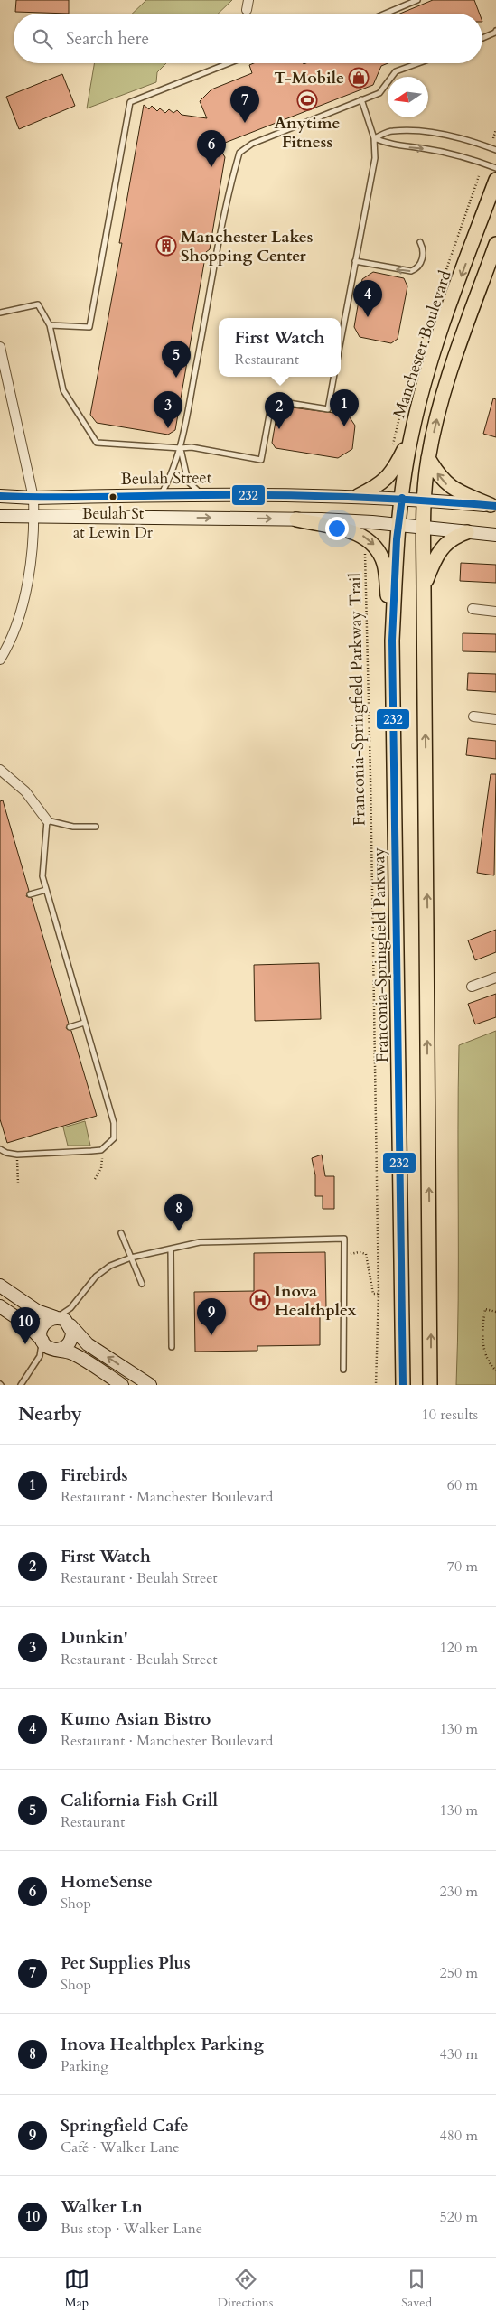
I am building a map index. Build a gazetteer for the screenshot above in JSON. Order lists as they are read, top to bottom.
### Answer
{
  "streets": {
    "main road": ["Manchester Boulevard", "Beulah Street", "Franconia-Springfield Parkway"],
    "path": ["Franconia-Springfield Parkway Trail"]
  },
  "crossings": [
    ["Manchester Boulevard", "Beulah Street"],
    ["Manchester Boulevard", "Franconia-Springfield Parkway"]
  ],
  "places": {
    "shop": ["T-Mobile"],
    "sports": ["Anytime Fitness"],
    "building": ["Manchester Lakes Shopping Center"],
    "other": ["Beulah St at Lewin Dr"],
    "hospital": ["Inova Healthplex"]
  },
  "lines": ["transit line 232"],
  "north": "left",
  "page": {
    "search": "Search here",
    "pins": [
      "7",
      "6",
      "4",
      "5",
      "1",
      "3",
      "2",
      "8",
      "9",
      "10"
    ],
    "popup": ["First Watch", "Restaurant"],
    "heading": ["Nearby", "10 results"],
    "list": [
      {
        "mark": "1",
        "name": "Firebirds",
        "note": "Restaurant · Manchester Boulevard",
        "value": "60 m"
      },
      {
        "mark": "2",
        "name": "First Watch",
        "note": "Restaurant · Beulah Street",
        "value": "70 m"
      },
      {
        "mark": "3",
        "name": "Dunkin'",
        "note": "Restaurant · Beulah Street",
        "value": "120 m"
      },
      {
        "mark": "4",
        "name": "Kumo Asian Bistro",
        "note": "Restaurant · Manchester Boulevard",
        "value": "130 m"
      },
      {
        "mark": "5",
        "name": "California Fish Grill",
        "note": "Restaurant",
        "value": "130 m"
      },
      {
        "mark": "6",
        "name": "HomeSense",
        "note": "Shop",
        "value": "230 m"
      },
      {
        "mark": "7",
        "name": "Pet Supplies Plus",
        "note": "Shop",
        "value": "250 m"
      },
      {
        "mark": "8",
        "name": "Inova Healthplex Parking",
        "note": "Parking",
        "value": "430 m"
      },
      {
        "mark": "9",
        "name": "Springfield Cafe",
        "note": "Café · Walker Lane",
        "value": "480 m"
      },
      {
        "mark": "10",
        "name": "Walker Ln",
        "note": "Bus stop · Walker Lane",
        "value": "520 m"
      }
    ],
    "nav": ["Map", "Directions", "Saved"]
  }
}
